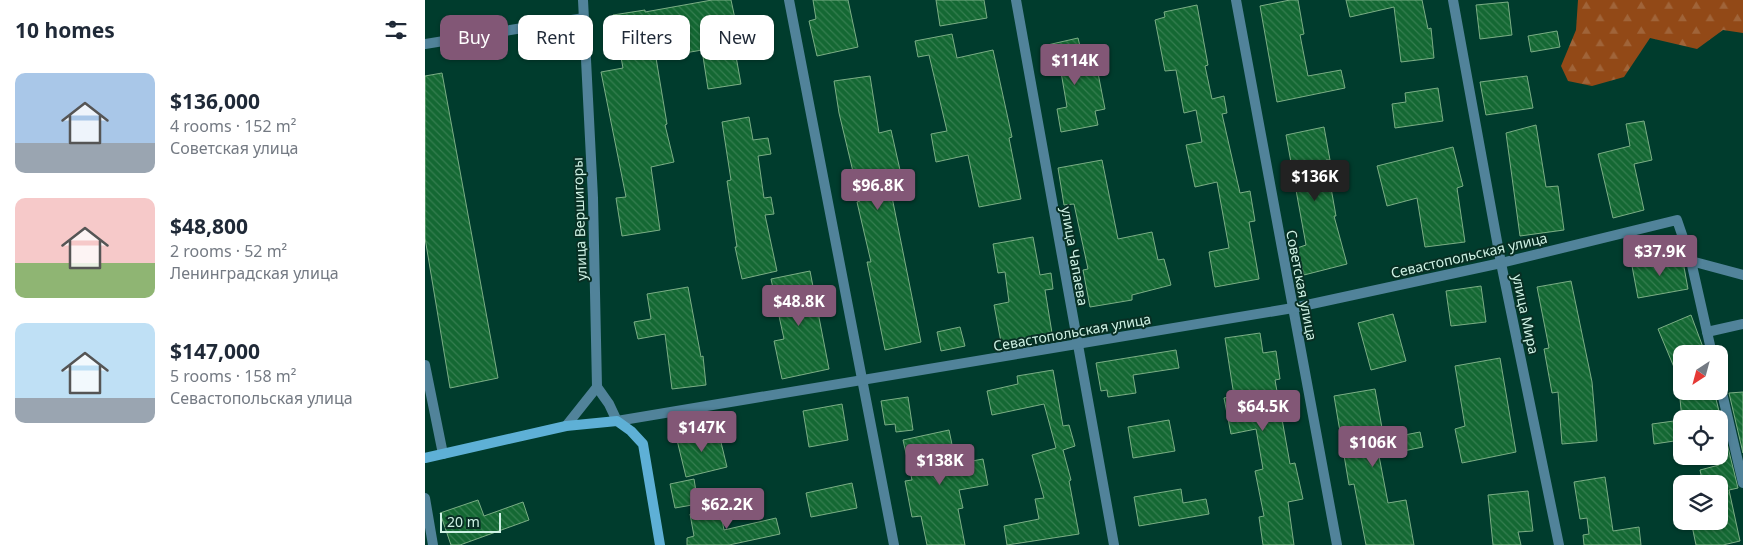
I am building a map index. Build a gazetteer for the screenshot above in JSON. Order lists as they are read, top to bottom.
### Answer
{
  "streets": {
    "street": [
      "улица Вершигоры",
      "Севастопольская улица",
      "улица Чапаева",
      "Советская улица",
      "улица Мира"
    ]
  },
  "crossings": [
    ["Севастопольская улица", "улица Чапаева"],
    ["Севастопольская улица", "Советская улица"],
    ["Севастопольская улица", "улица Мира"]
  ],
  "scale_bar": "20 m",
  "north": "bottom left",
  "page": {
    "heading": "10 homes",
    "chip": [
      "Buy",
      "Rent",
      "Filters",
      "New"
    ],
    "price": [
      "$114K",
      "$136K",
      "$96.8K",
      "$37.9K",
      "$48.8K",
      "$64.5K",
      "$147K",
      "$106K",
      "$138K",
      "$62.2K"
    ],
    "list": [
      {
        "name": "$136,000",
        "note": "4 rooms · 152 m² · Советская улица"
      },
      {
        "name": "$48,800",
        "note": "2 rooms · 52 m² · Ленинградская улица"
      },
      {
        "name": "$147,000",
        "note": "5 rooms · 158 m² · Севастопольская улица"
      }
    ],
    "scale": "20 m"
  }
}
